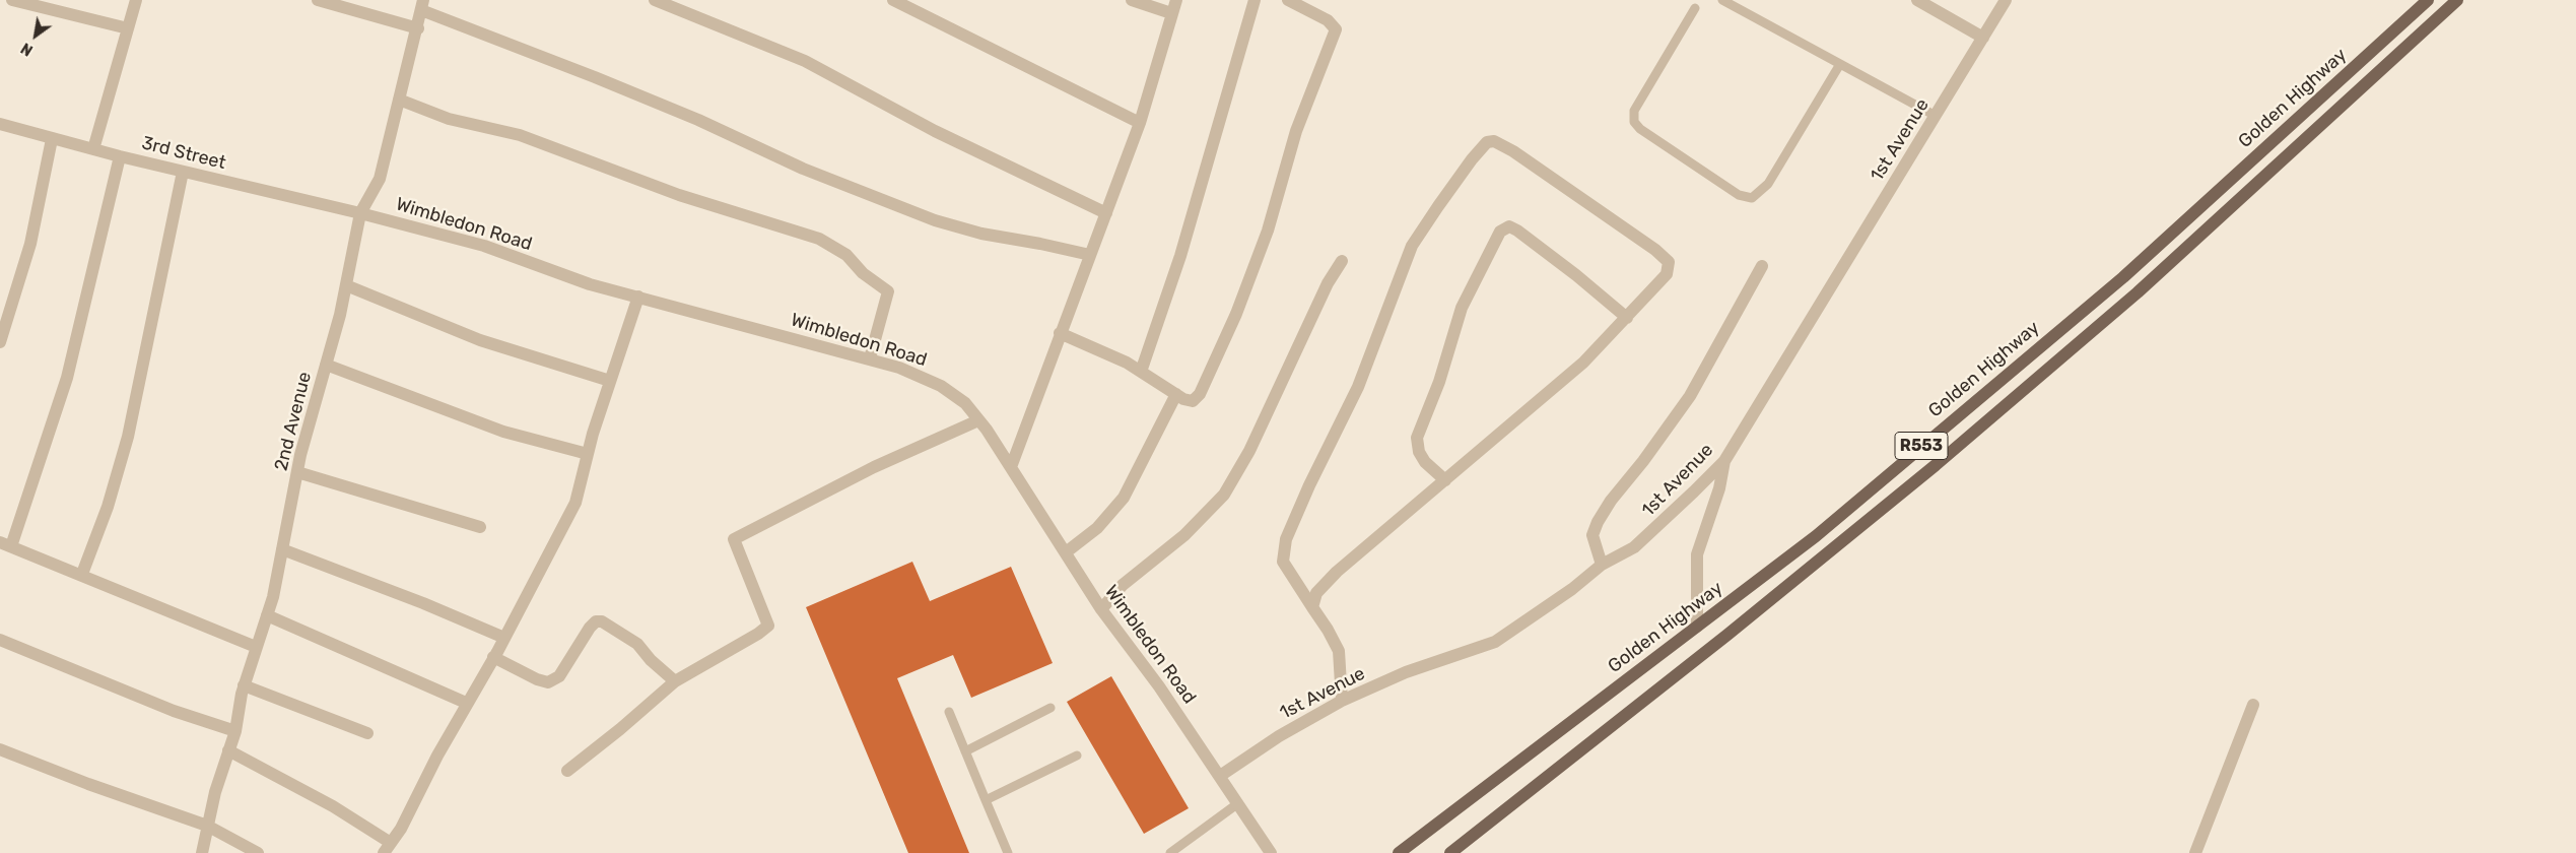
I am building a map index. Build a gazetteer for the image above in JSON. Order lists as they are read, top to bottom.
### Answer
{
  "streets": {
    "main road": ["Golden Highway", "R553"],
    "street": [
      "1st Avenue",
      "3rd Street",
      "Wimbledon Road",
      "2nd Avenue"
    ]
  },
  "crossings": [
    ["1st Avenue", "Wimbledon Road"],
    ["3rd Street", "Wimbledon Road"],
    ["3rd Street", "2nd Avenue"],
    ["Wimbledon Road", "2nd Avenue"]
  ],
  "north": "bottom left"
}
